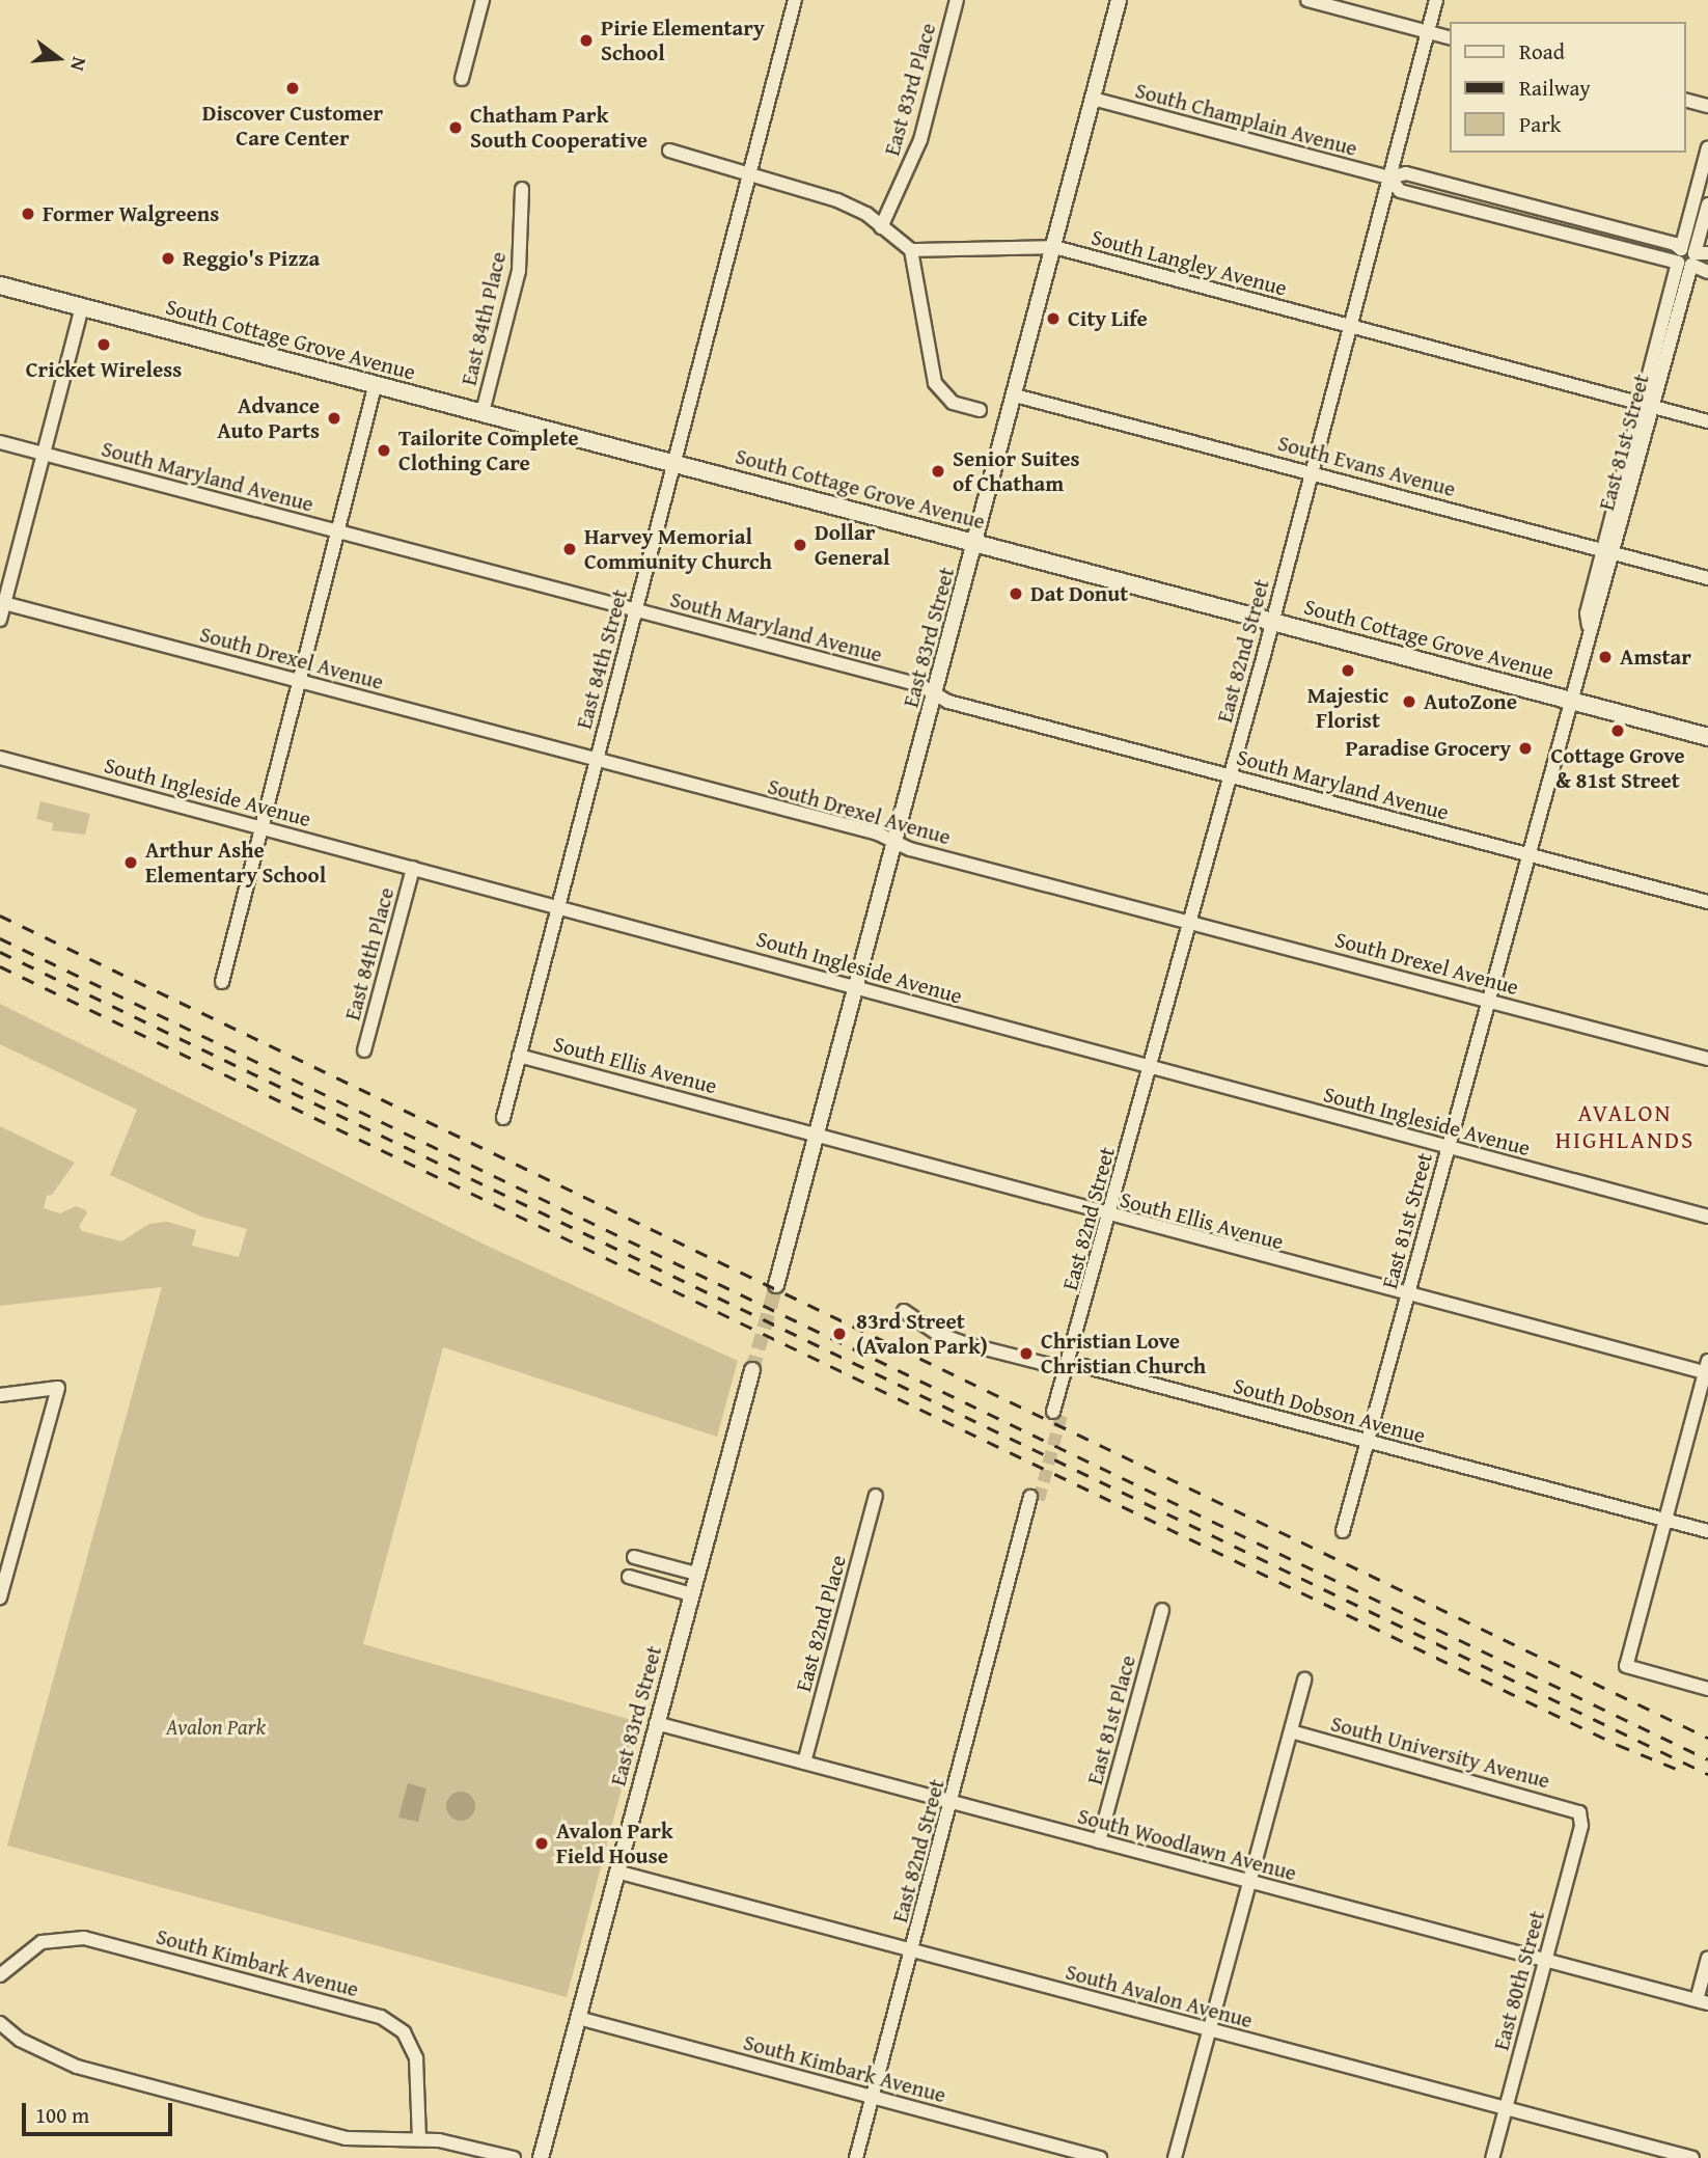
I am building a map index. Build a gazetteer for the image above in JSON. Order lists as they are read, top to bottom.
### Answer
{
  "streets": {
    "main road": ["South Cottage Grove Avenue"],
    "street": [
      "East 83rd Place",
      "South Champlain Avenue",
      "South Langley Avenue",
      "East 84th Place",
      "East 81st Street",
      "South Evans Avenue",
      "South Maryland Avenue",
      "East 83rd Street",
      "East 82nd Street",
      "South Drexel Avenue",
      "East 84th Street",
      "South Ingleside Avenue",
      "South Ellis Avenue",
      "South Dobson Avenue",
      "East 82nd Place",
      "East 81st Place",
      "South University Avenue",
      "South Woodlawn Avenue",
      "South Kimbark Avenue",
      "East 80th Street",
      "South Avalon Avenue"
    ]
  },
  "crossings": [
    ["South Champlain Avenue", "East 81st Street"],
    ["South Champlain Avenue", "East 83rd Street"],
    ["South Champlain Avenue", "East 82nd Street"],
    ["South Langley Avenue", "East 81st Street"],
    ["South Langley Avenue", "East 83rd Street"],
    ["South Langley Avenue", "East 82nd Street"],
    ["East 84th Place", "South Cottage Grove Avenue"],
    ["East 84th Place", "South Ingleside Avenue"],
    ["South Cottage Grove Avenue", "East 81st Street"],
    ["South Cottage Grove Avenue", "East 83rd Street"],
    ["South Cottage Grove Avenue", "East 82nd Street"],
    ["South Cottage Grove Avenue", "East 84th Street"],
    ["East 81st Street", "South Evans Avenue"],
    ["East 81st Street", "South Maryland Avenue"],
    ["East 81st Street", "South Drexel Avenue"],
    ["East 81st Street", "South Ingleside Avenue"],
    ["East 81st Street", "South Ellis Avenue"],
    ["East 81st Street", "South Dobson Avenue"],
    ["South Evans Avenue", "East 83rd Street"],
    ["South Evans Avenue", "East 82nd Street"],
    ["South Maryland Avenue", "East 83rd Street"],
    ["South Maryland Avenue", "East 82nd Street"],
    ["South Maryland Avenue", "East 84th Street"],
    ["East 83rd Street", "South Drexel Avenue"],
    ["East 83rd Street", "South Ingleside Avenue"],
    ["East 83rd Street", "South Ellis Avenue"],
    ["East 83rd Street", "South Woodlawn Avenue"],
    ["East 83rd Street", "South Kimbark Avenue"],
    ["East 83rd Street", "South Avalon Avenue"],
    ["East 82nd Street", "South Drexel Avenue"],
    ["East 82nd Street", "South Ingleside Avenue"],
    ["East 82nd Street", "South Ellis Avenue"],
    ["East 82nd Street", "South Dobson Avenue"],
    ["East 82nd Street", "South Woodlawn Avenue"],
    ["East 82nd Street", "South Kimbark Avenue"],
    ["East 82nd Street", "South Avalon Avenue"],
    ["South Drexel Avenue", "East 84th Street"],
    ["East 84th Street", "South Ingleside Avenue"],
    ["East 84th Street", "South Ellis Avenue"],
    ["East 82nd Place", "South Woodlawn Avenue"],
    ["East 81st Place", "South Woodlawn Avenue"],
    ["South University Avenue", "East 80th Street"],
    ["South Woodlawn Avenue", "East 80th Street"],
    ["East 80th Street", "South Avalon Avenue"]
  ],
  "districts": ["AVALON HIGHLANDS"],
  "parks": ["Avalon Park"],
  "places": [
    "Pirie Elementary School",
    "Discover Customer Care Center",
    "Chatham Park South Cooperative",
    "Former Walgreens",
    "Reggio's Pizza",
    "City Life",
    "Cricket Wireless",
    "Advance Auto Parts",
    "Tailorite Complete Clothing Care",
    "Senior Suites of Chatham",
    "Dollar General",
    "Harvey Memorial Community Church",
    "Dat Donut",
    "Amstar",
    "Majestic Florist",
    "AutoZone",
    "Cottage Grove & 81st Street",
    "Paradise Grocery",
    "Arthur Ashe Elementary School",
    "83rd Street (Avalon Park)",
    "Christian Love Christian Church",
    "Avalon Park Field House"
  ],
  "legend": ["Road", "Railway", "Park"],
  "scale_bar": "100 m",
  "north": "right"
}
